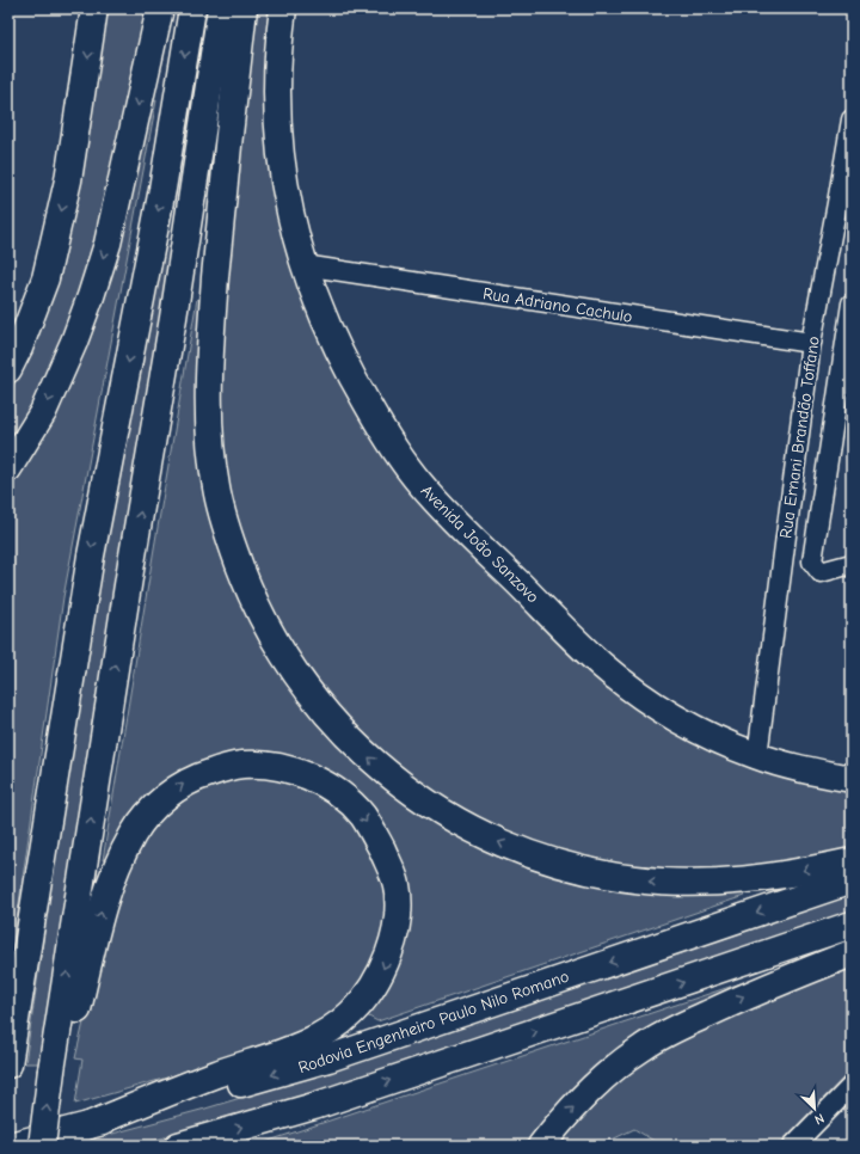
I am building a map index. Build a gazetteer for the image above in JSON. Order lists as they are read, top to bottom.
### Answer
{
  "streets": {
    "main road": ["Avenida João Sanzovo", "Rodovia Engenheiro Paulo Nilo Romano"],
    "street": ["Rua Adriano Cachulo", "Rua Ernani Brandão Toffano"]
  },
  "crossings": [
    ["Rua Adriano Cachulo", "Rua Ernani Brandão Toffano"],
    ["Rua Adriano Cachulo", "Avenida João Sanzovo"],
    ["Rua Ernani Brandão Toffano", "Avenida João Sanzovo"]
  ],
  "north": "bottom right"
}
